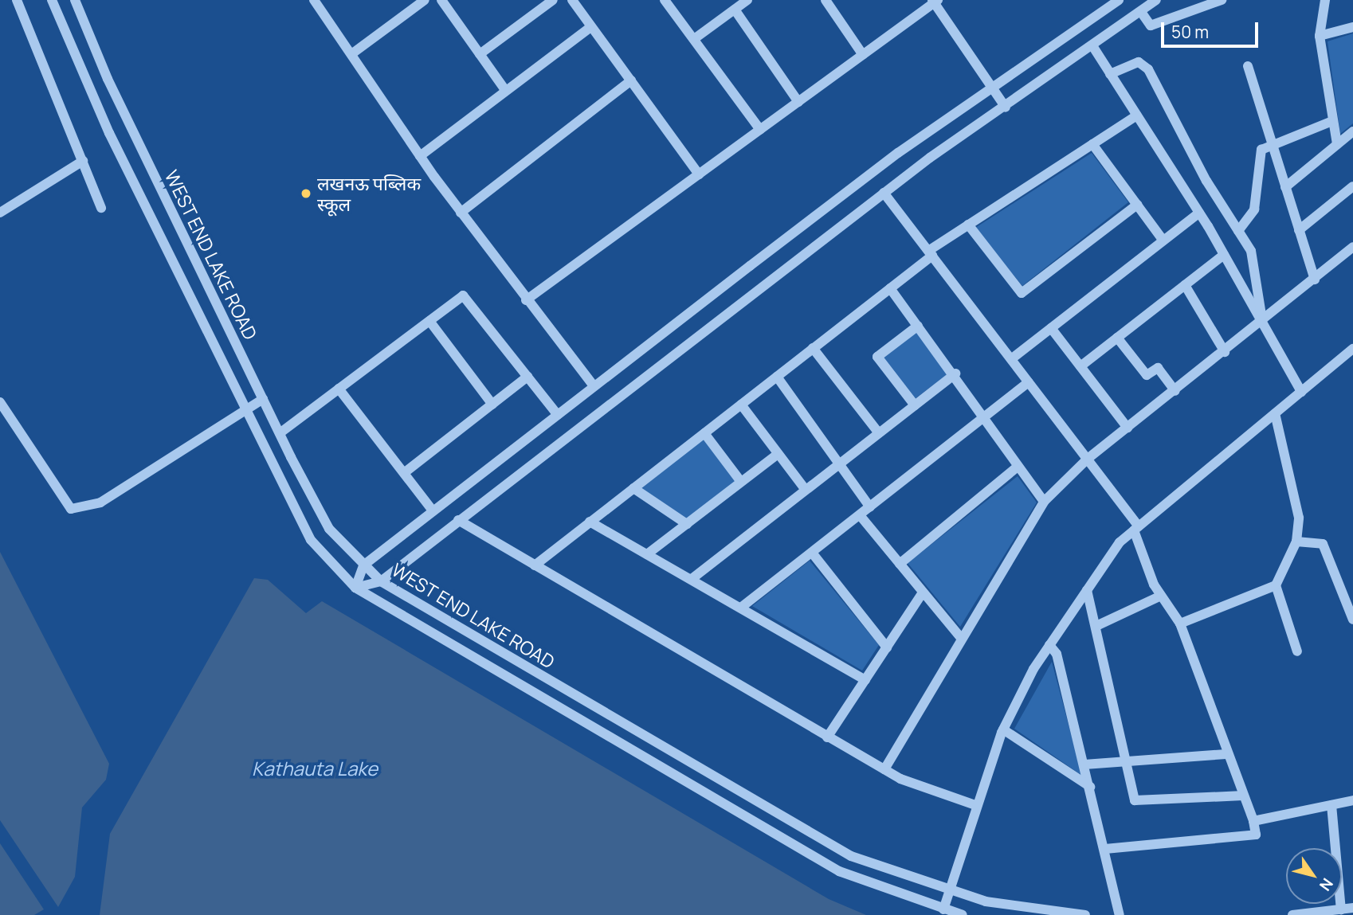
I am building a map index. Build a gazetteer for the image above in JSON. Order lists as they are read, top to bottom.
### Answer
{
  "streets": {
    "street": ["WEST END LAKE ROAD"]
  },
  "water": ["Kathauta Lake"],
  "places": ["लखनऊ पब्लिक स्कूल"],
  "scale_bar": "50 m",
  "north": "bottom right"
}
